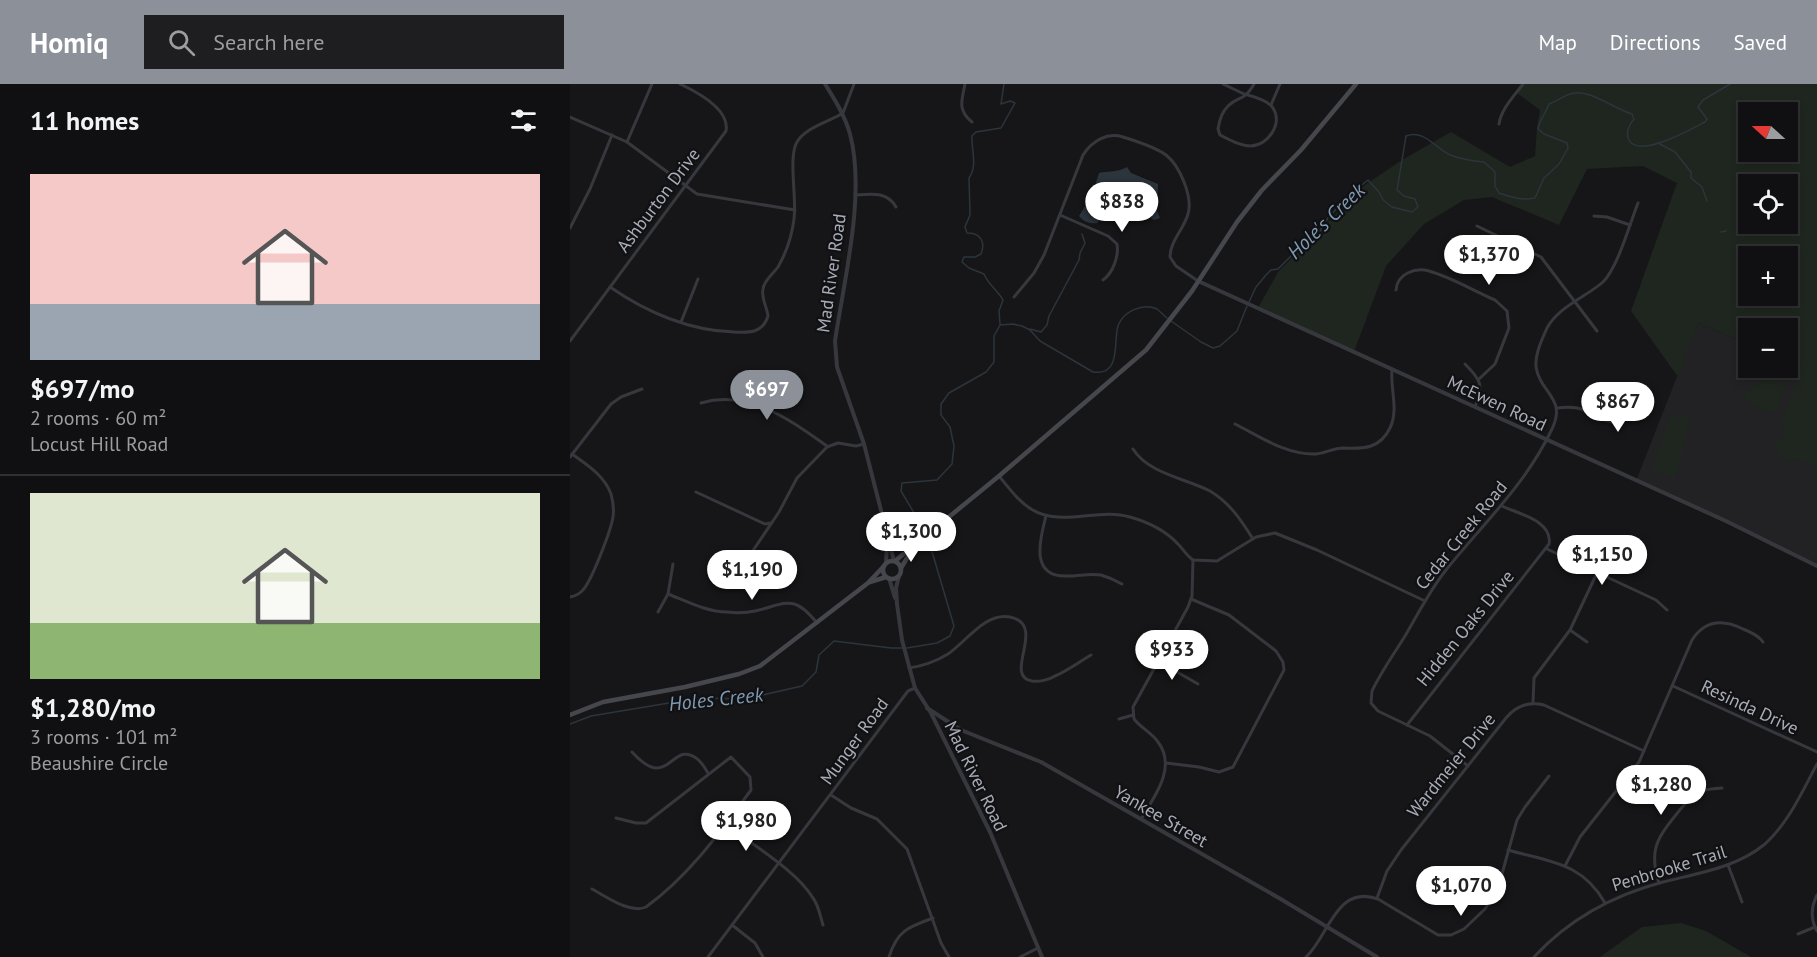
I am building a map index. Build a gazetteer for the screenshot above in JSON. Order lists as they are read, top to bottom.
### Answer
{
  "streets": {
    "street": [
      "Ashburton Drive",
      "Mad River Road",
      "McEwen Road",
      "Cedar Creek Road",
      "Hidden Oaks Drive",
      "Resinda Drive",
      "Munger Road",
      "Wardmeier Drive",
      "Yankee Street",
      "Penbrooke Trail"
    ]
  },
  "crossings": [
    ["Mad River Road", "Munger Road"],
    ["Mad River Road", "Yankee Street"],
    ["McEwen Road", "Cedar Creek Road"],
    ["Cedar Creek Road", "Hidden Oaks Drive"],
    ["Cedar Creek Road", "Wardmeier Drive"]
  ],
  "water": ["Hole's Creek", "Holes Creek"],
  "north": "left",
  "page": {
    "header": "Homiq",
    "search": "Search here",
    "nav": ["Map", "Directions", "Saved"],
    "heading": "11 homes",
    "map_buttons": ["+", "−"],
    "list": [
      {
        "name": "$697/mo",
        "note": "2 rooms · 60 m² · Locust Hill Road"
      },
      {
        "name": "$1,280/mo",
        "note": "3 rooms · 101 m² · Beaushire Circle"
      }
    ],
    "price": [
      "$838",
      "$1,370",
      "$697",
      "$867",
      "$1,300",
      "$1,150",
      "$1,190",
      "$933",
      "$1,280",
      "$1,980",
      "$1,070"
    ]
  }
}
